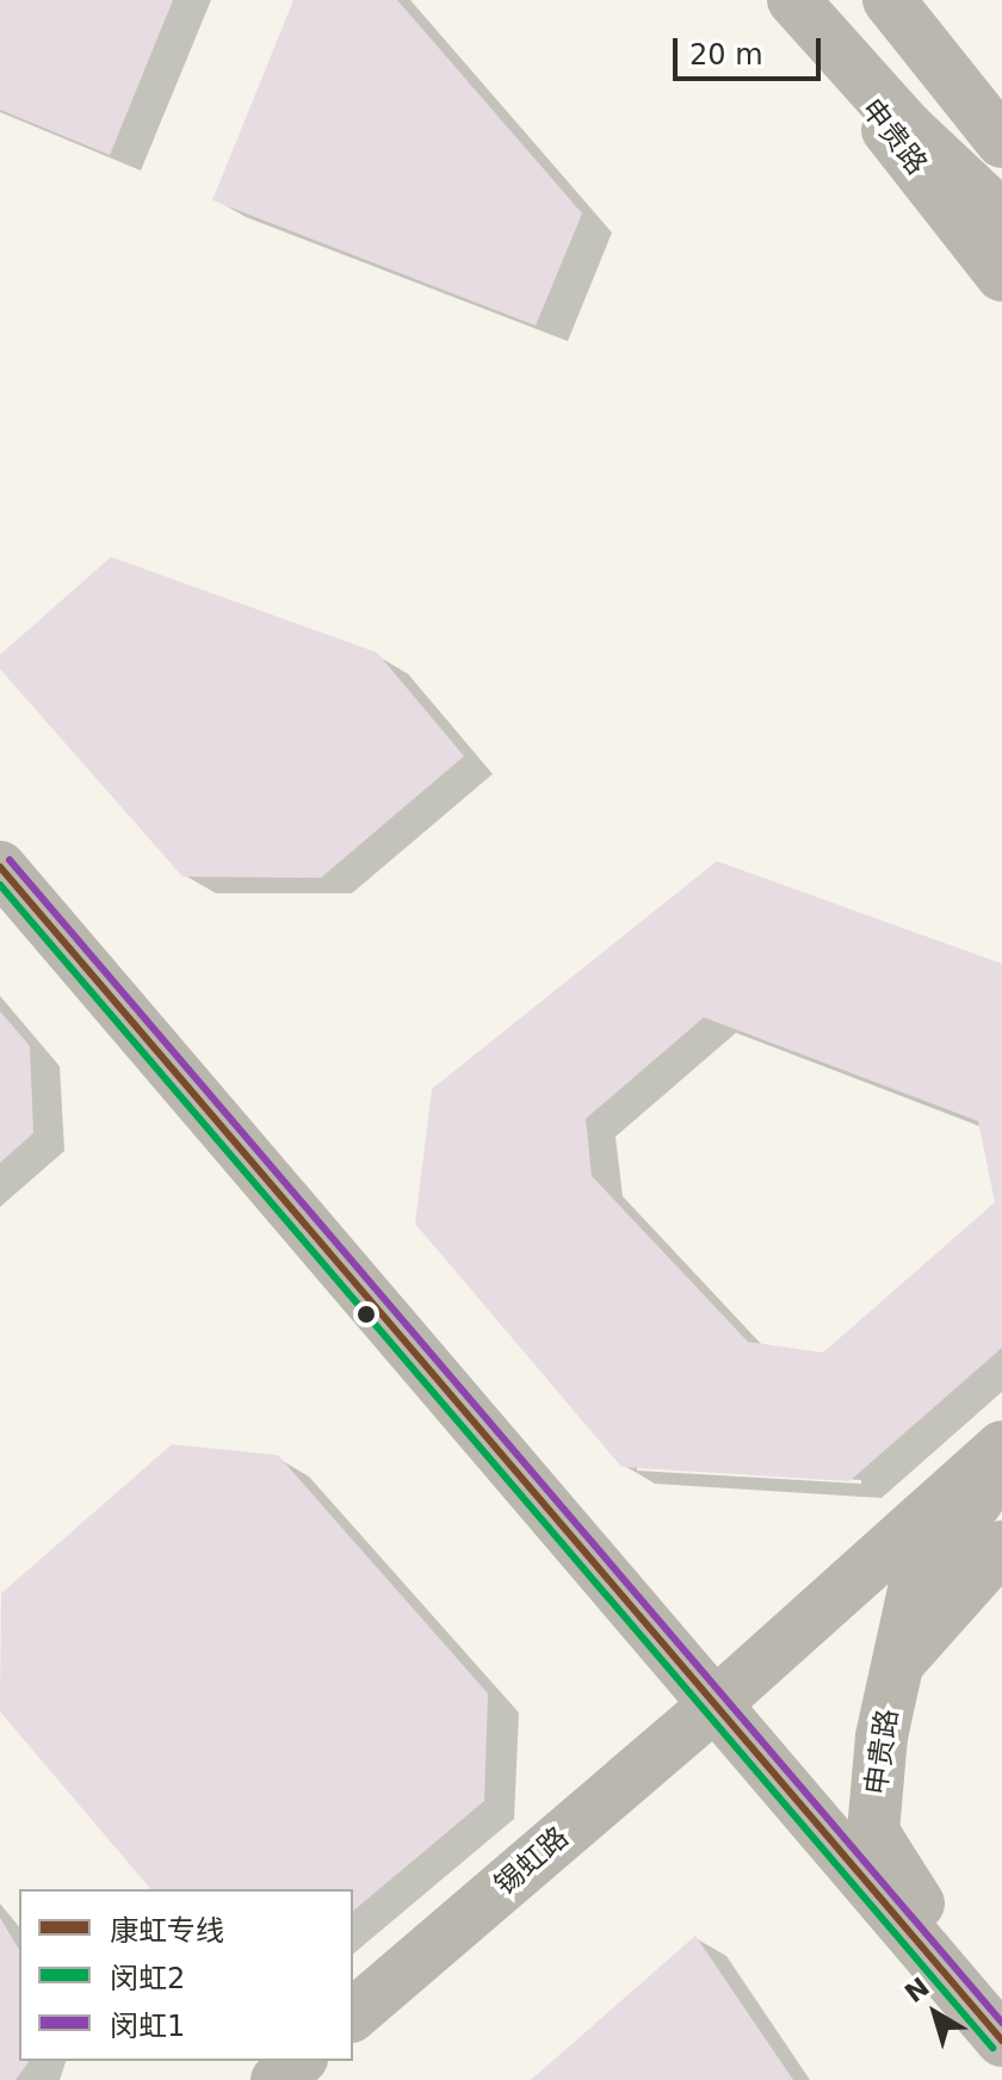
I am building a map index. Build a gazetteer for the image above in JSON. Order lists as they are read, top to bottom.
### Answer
{
  "streets": {
    "main road": ["申贵路", "锡虹路"]
  },
  "lines": ["transit line 闵虹1", "transit line 康虹专线", "transit line 闵虹2"],
  "legend": ["康虹专线", "闵虹2", "闵虹1"],
  "scale_bar": "20 m",
  "north": "top left"
}
